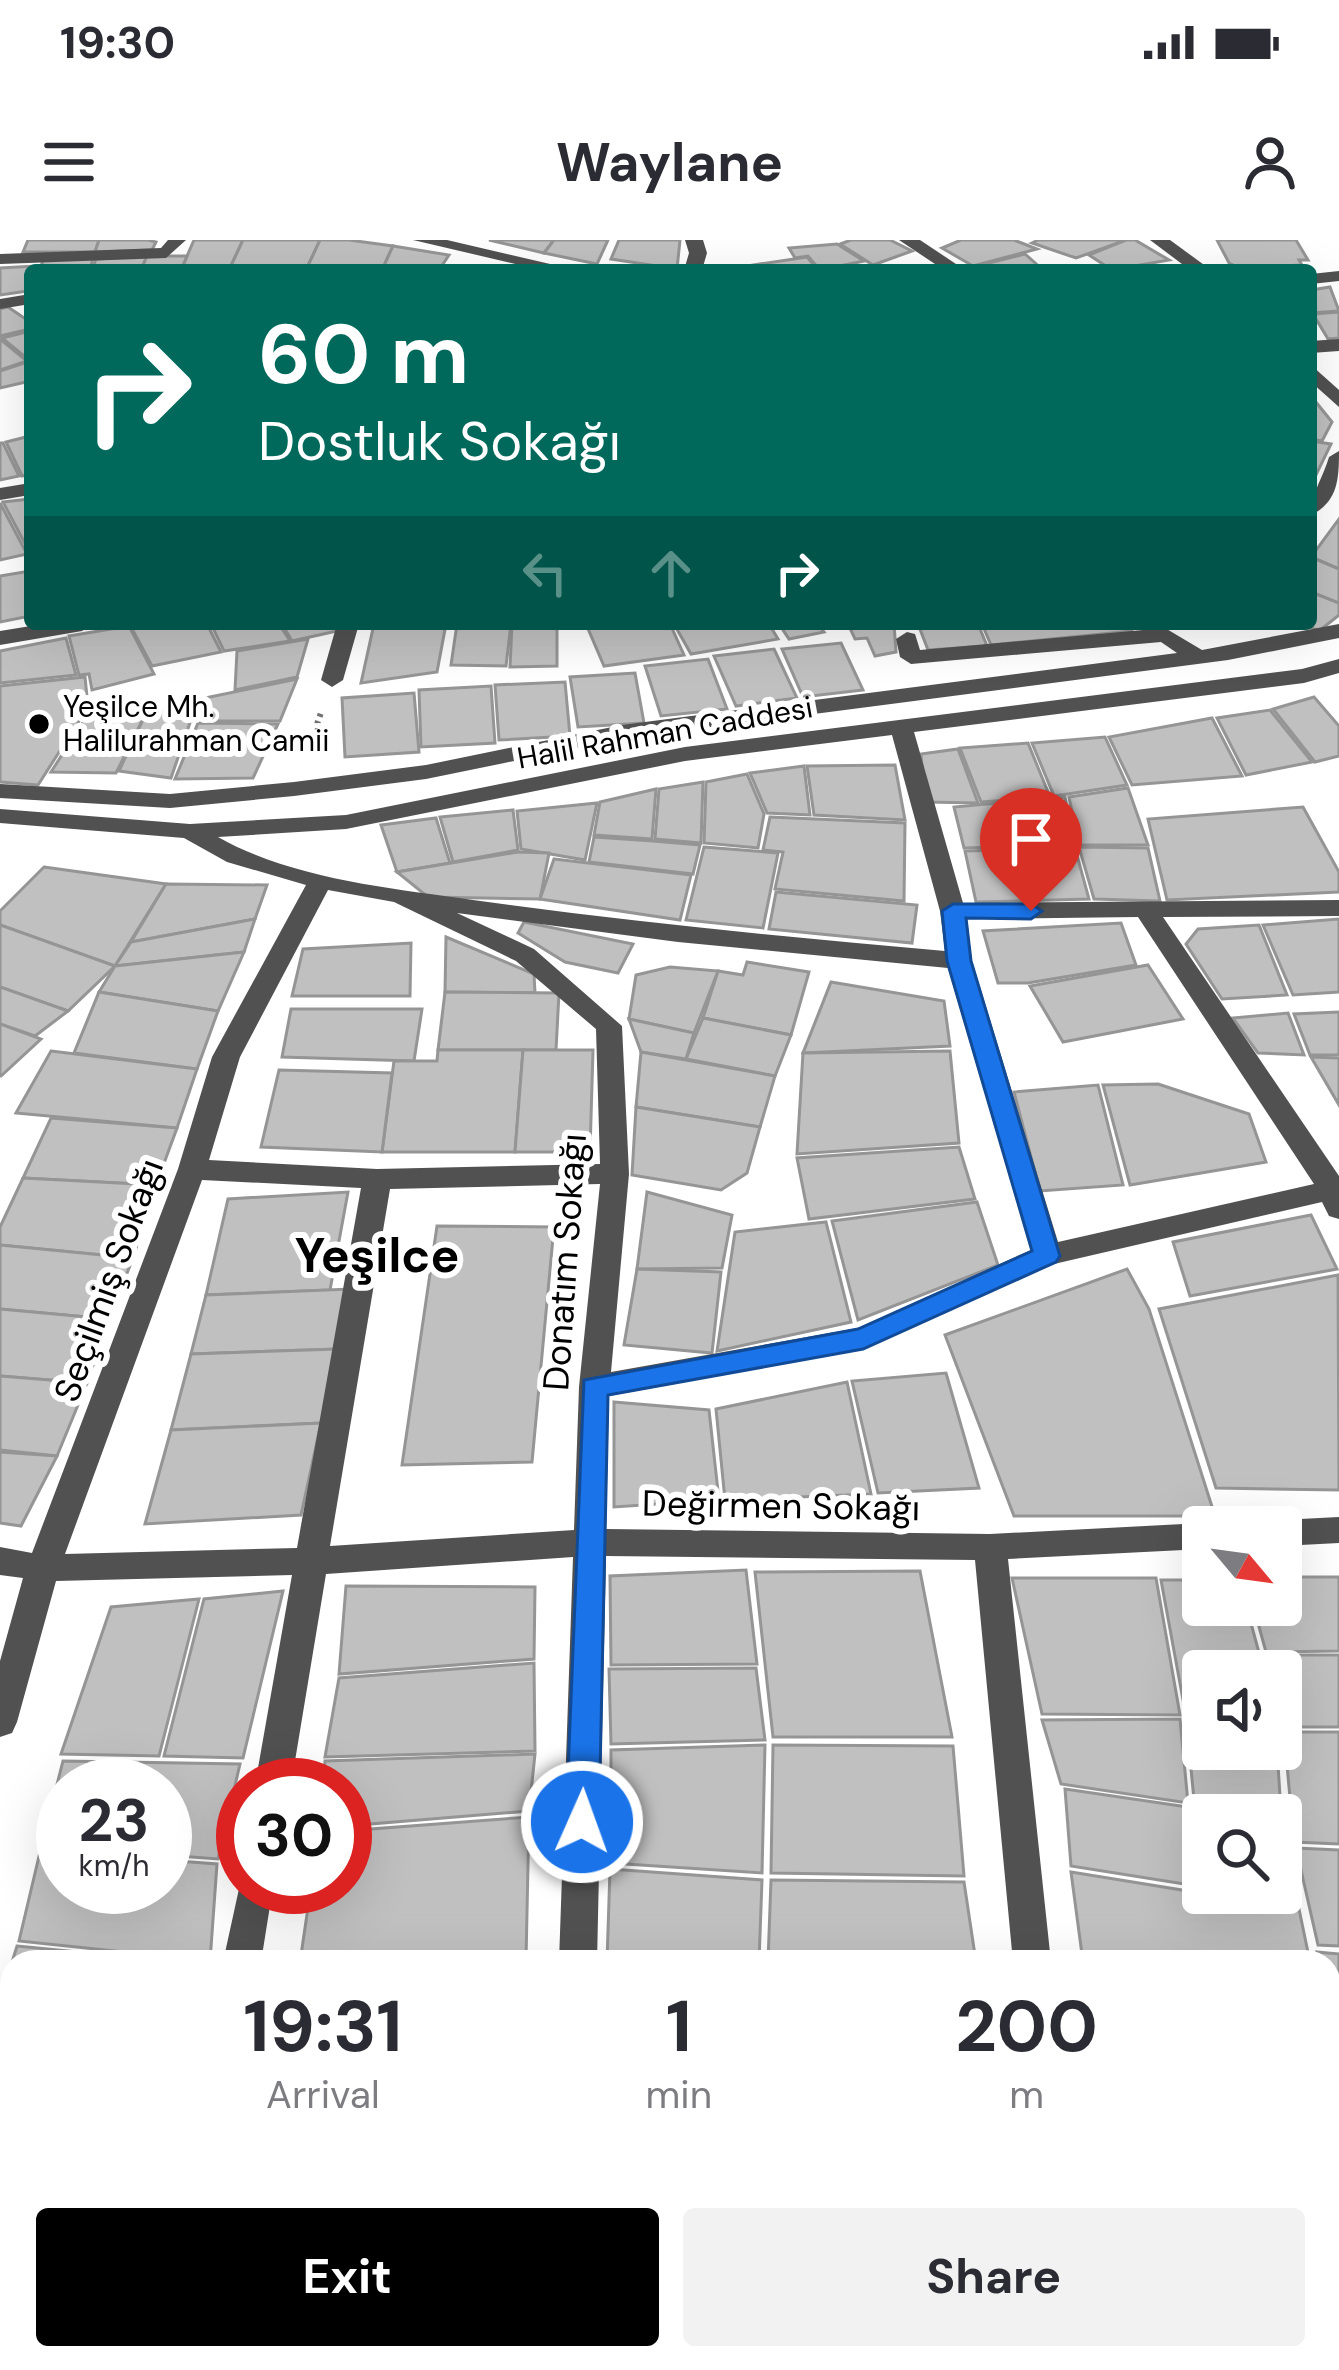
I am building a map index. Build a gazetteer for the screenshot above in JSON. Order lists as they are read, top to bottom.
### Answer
{
  "streets": {
    "street": [
      "Halil Rahman Caddesi",
      "Donatım Sokağı",
      "Seçilmiş Sokağı",
      "Değirmen Sokağı"
    ]
  },
  "crossings": [
    ["Donatım Sokağı", "Değirmen Sokağı"],
    ["Seçilmiş Sokağı", "Değirmen Sokağı"]
  ],
  "districts": ["Yeşilce"],
  "places": ["Yeşilce Mh. Halilurahman Camii"],
  "north": "bottom right",
  "page": {
    "status": "19:30",
    "header": "Waylane",
    "turn": ["60 m", "Dostluk Sokağı"],
    "speed": "23 km/h",
    "limit": "30",
    "eta": [
      "19:31",
      "Arrival",
      "1",
      "min",
      "200",
      "m"
    ],
    "buttons": ["Exit", "Share"]
  }
}
